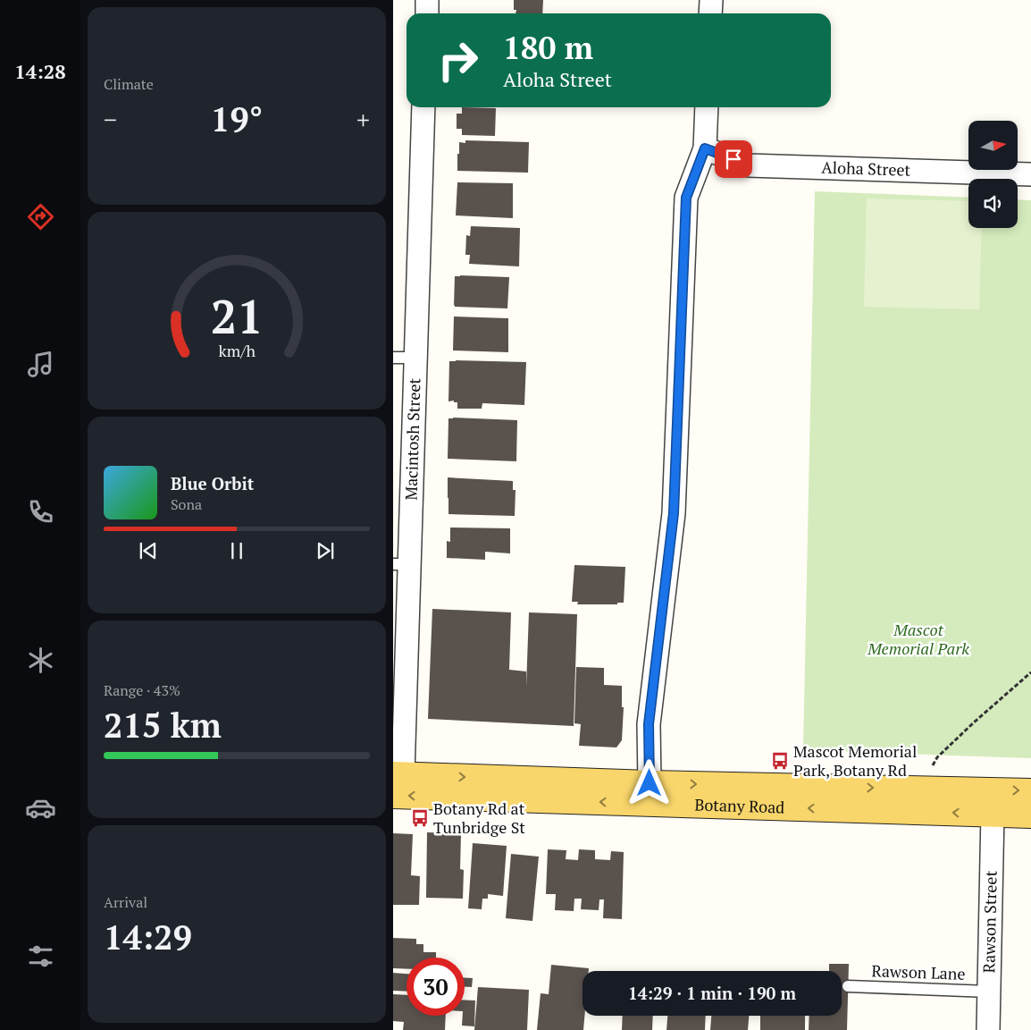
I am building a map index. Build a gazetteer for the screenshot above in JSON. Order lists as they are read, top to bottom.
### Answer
{
  "streets": {
    "main road": ["Botany Road"],
    "street": ["Aloha Street", "Macintosh Street", "Rawson Street"],
    "lane": ["Rawson Lane"]
  },
  "crossings": [
    ["Macintosh Street", "Botany Road"],
    ["Botany Road", "Rawson Street"],
    ["Rawson Street", "Rawson Lane"]
  ],
  "parks": ["Mascot Memorial Park"],
  "places": {
    "bus stop": ["Mascot Memorial Park, Botany Rd", "Botany Rd at Tunbridge St"]
  },
  "north": "right",
  "page": {
    "tabs": "14:28",
    "tile": [
      "Climate",
      ["Range · 43%", "215 km"],
      ["Arrival", "14:29"]
    ],
    "turn": ["180 m", "Aloha Street"],
    "heat": ["−", "19°", "+"],
    "song": ["Blue Orbit", "Sona"],
    "limit": "30",
    "trip": "14:29 · 1 min · 190 m",
    "gauge": ["21", "km/h"]
  }
}
